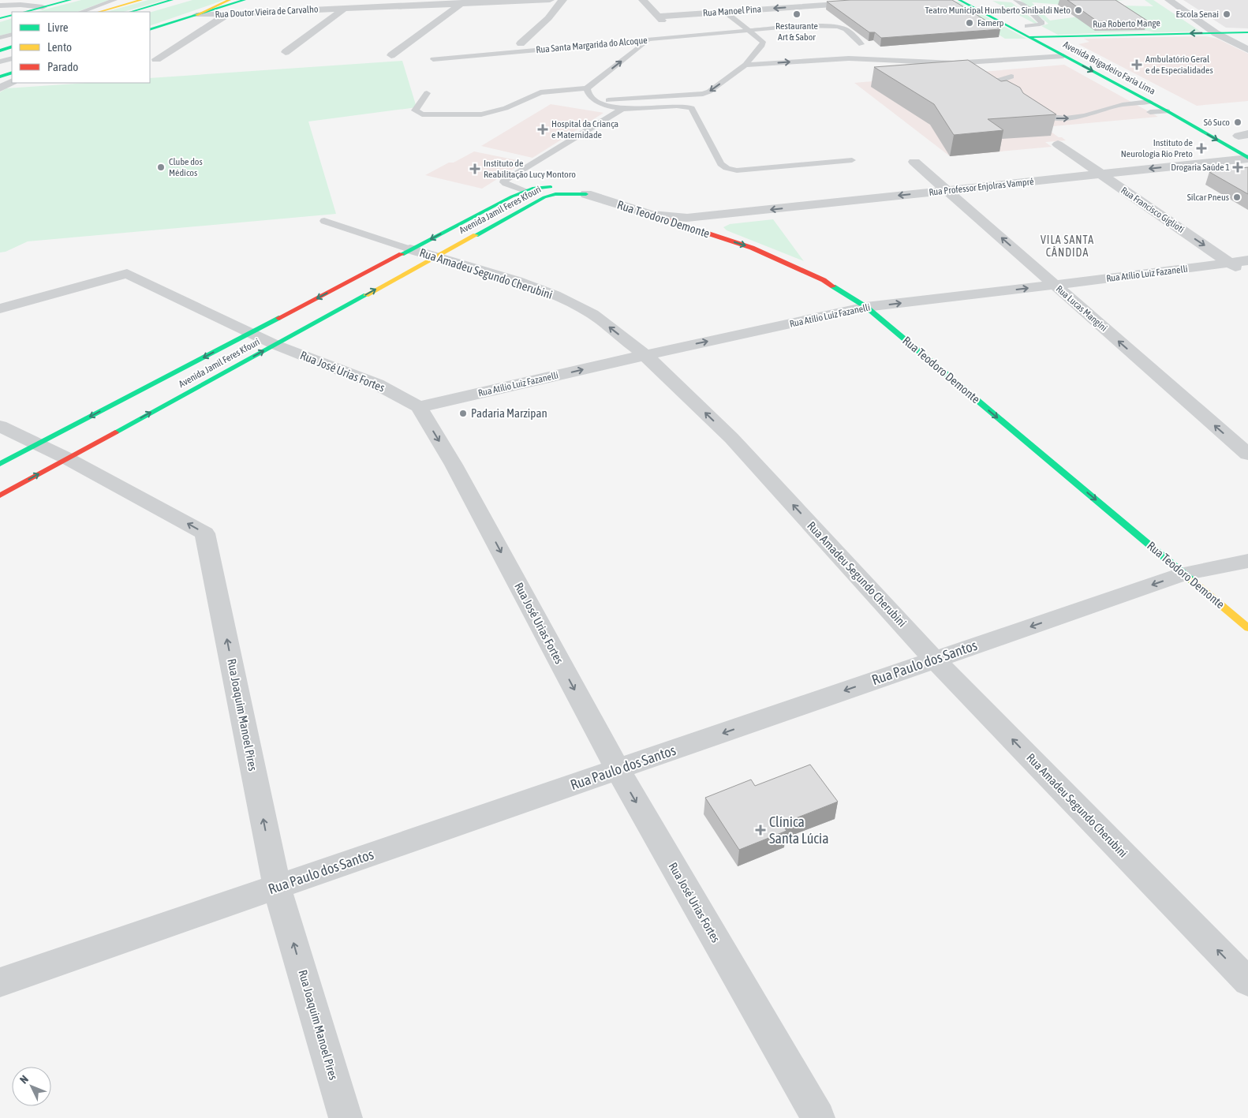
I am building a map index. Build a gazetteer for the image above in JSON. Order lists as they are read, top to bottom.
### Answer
{
  "streets": {
    "main road": [
      "Rua Roberto Mange",
      "Avenida Brigadeiro Faria Lima",
      "Avenida Jamil Feres Kfouri",
      "Rua Teodoro Demonte"
    ],
    "street": [
      "Rua Manoel Pina",
      "Rua Doutor Vieira de Carvalho",
      "Rua Professor Enjolras Vampré",
      "Rua Francisco Giglioti",
      "Rua Amadeu Segundo Cherubini",
      "Rua Atílio Luiz Fazanelli",
      "Rua Lucas Mangini",
      "Rua José Urias Fortes",
      "Rua Paulo dos Santos",
      "Rua Joaquim Manoel Pires"
    ],
    "lane": ["Rua Santa Margarida do Alcoque"]
  },
  "crossings": [
    ["Rua Roberto Mange", "Avenida Brigadeiro Faria Lima"],
    ["Avenida Brigadeiro Faria Lima", "Rua Professor Enjolras Vampré"],
    ["Rua Professor Enjolras Vampré", "Rua Francisco Giglioti"],
    ["Rua Professor Enjolras Vampré", "Rua Teodoro Demonte"],
    ["Rua Professor Enjolras Vampré", "Rua Lucas Mangini"],
    ["Avenida Jamil Feres Kfouri", "Rua Teodoro Demonte"],
    ["Avenida Jamil Feres Kfouri", "Rua Amadeu Segundo Cherubini"],
    ["Avenida Jamil Feres Kfouri", "Rua José Urias Fortes"],
    ["Avenida Jamil Feres Kfouri", "Rua Joaquim Manoel Pires"],
    ["Rua Francisco Giglioti", "Rua Atílio Luiz Fazanelli"],
    ["Rua Teodoro Demonte", "Rua Atílio Luiz Fazanelli"],
    ["Rua Teodoro Demonte", "Rua Paulo dos Santos"],
    ["Rua Amadeu Segundo Cherubini", "Rua Atílio Luiz Fazanelli"],
    ["Rua Amadeu Segundo Cherubini", "Rua Paulo dos Santos"],
    ["Rua Atílio Luiz Fazanelli", "Rua Lucas Mangini"],
    ["Rua Atílio Luiz Fazanelli", "Rua José Urias Fortes"],
    ["Rua José Urias Fortes", "Rua Paulo dos Santos"],
    ["Rua Paulo dos Santos", "Rua Joaquim Manoel Pires"]
  ],
  "one_way": [
    "Rua Manoel Pina",
    "Rua Roberto Mange",
    "Avenida Brigadeiro Faria Lima",
    "Rua Professor Enjolras Vampré",
    "Rua Teodoro Demonte",
    "Rua Amadeu Segundo Cherubini",
    "Rua Atílio Luiz Fazanelli",
    "Rua Lucas Mangini",
    "Rua José Urias Fortes",
    "Rua Paulo dos Santos",
    "Rua Joaquim Manoel Pires"
  ],
  "districts": ["VILA SANTA CÂNDIDA"],
  "places": {
    "other": [
      "Teatro Municipal Humberto Sinibaldi Neto",
      "Restaurante Art & Sabor",
      "Escola Senai",
      "Famerp",
      "Só Suco",
      "Clube dos Médicos",
      "Silcar Pneus",
      "Padaria Marzipan"
    ],
    "health": [
      "Ambulatório Geral e de Especialidades",
      "Hospital da Criança e Maternidade",
      "Instituto de Neurologia Rio Preto",
      "Drogaria Saúde 1",
      "Instituto de Reabilitação Lucy Montoro",
      "Clínica Santa Lúcia"
    ]
  },
  "legend": ["Livre", "Lento", "Parado"],
  "north": "top left"
}
